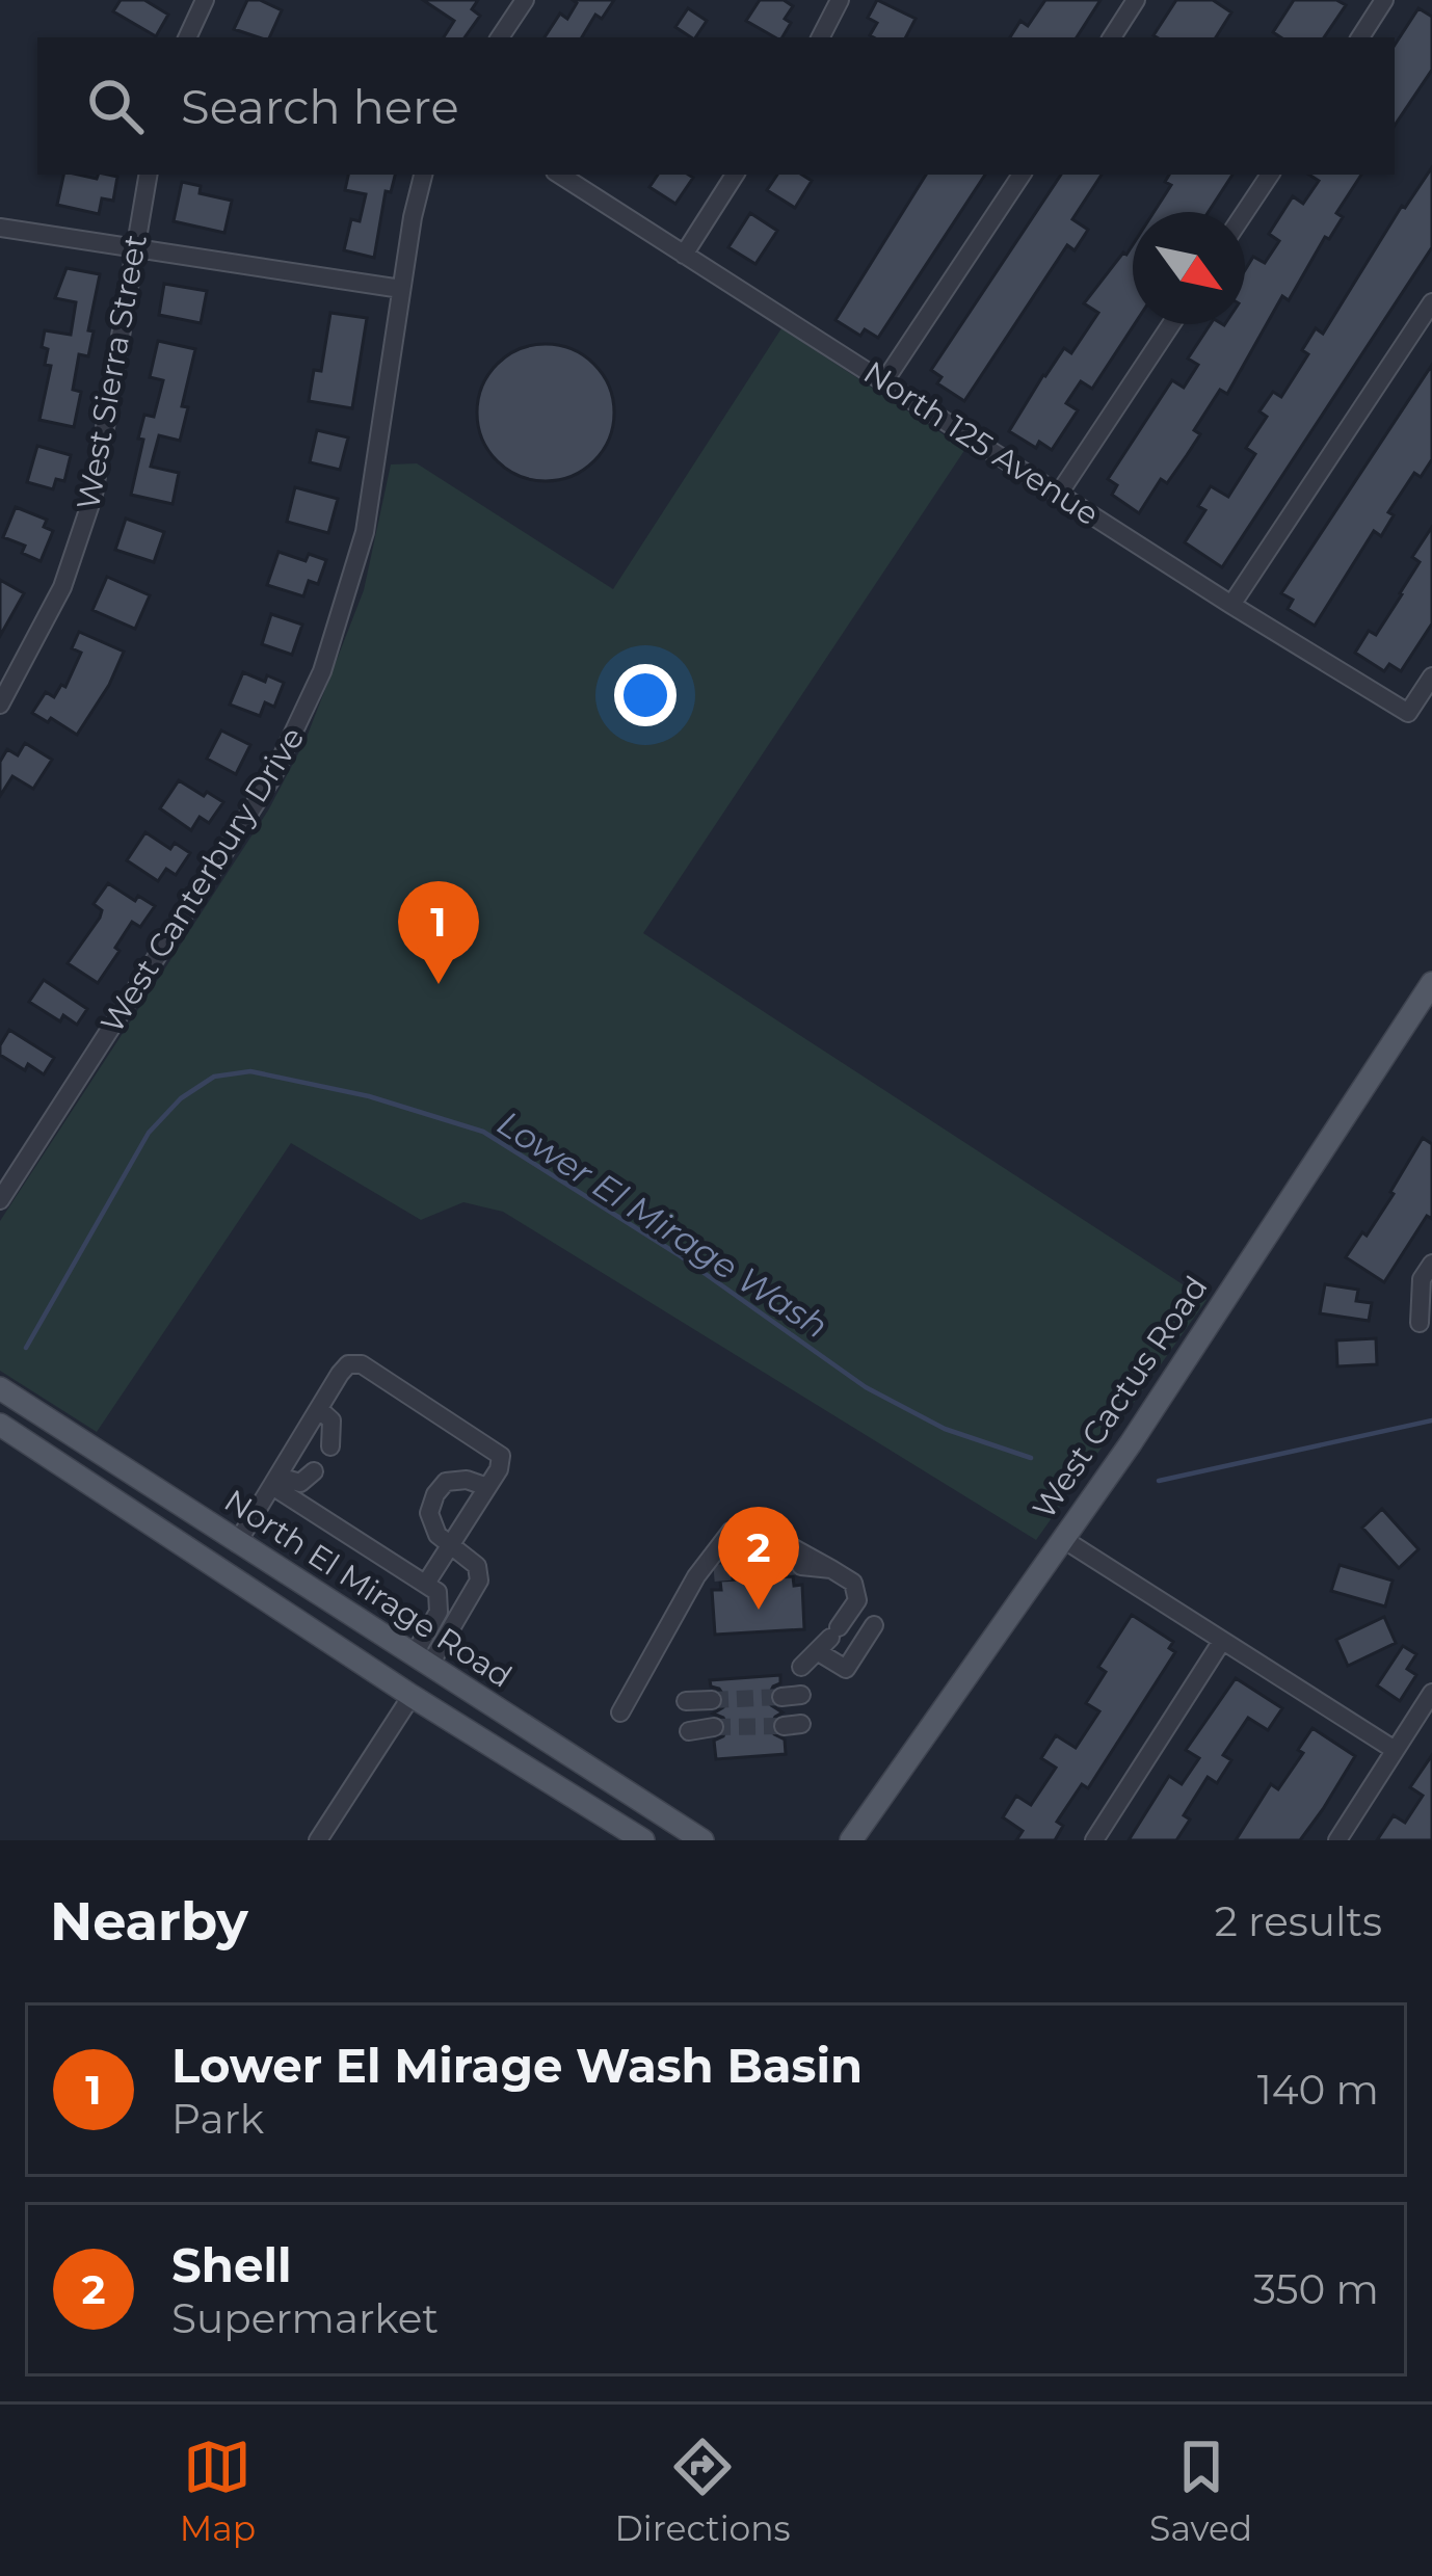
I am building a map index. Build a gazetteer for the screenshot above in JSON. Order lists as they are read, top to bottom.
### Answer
{
  "streets": {
    "main road": ["West Cactus Road", "North El Mirage Road"],
    "street": ["West Sierra Street", "North 125 Avenue", "West Canterbury Drive"]
  },
  "water": ["Lower El Mirage Wash"],
  "north": "bottom right",
  "page": {
    "search": "Search here",
    "pins": ["1", "2"],
    "heading": ["Nearby", "2 results"],
    "list": [
      {
        "mark": "1",
        "name": "Lower El Mirage Wash Basin",
        "note": "Park",
        "value": "140 m"
      },
      {
        "mark": "2",
        "name": "Shell",
        "note": "Supermarket",
        "value": "350 m"
      }
    ],
    "nav": ["Map", "Directions", "Saved"]
  }
}
